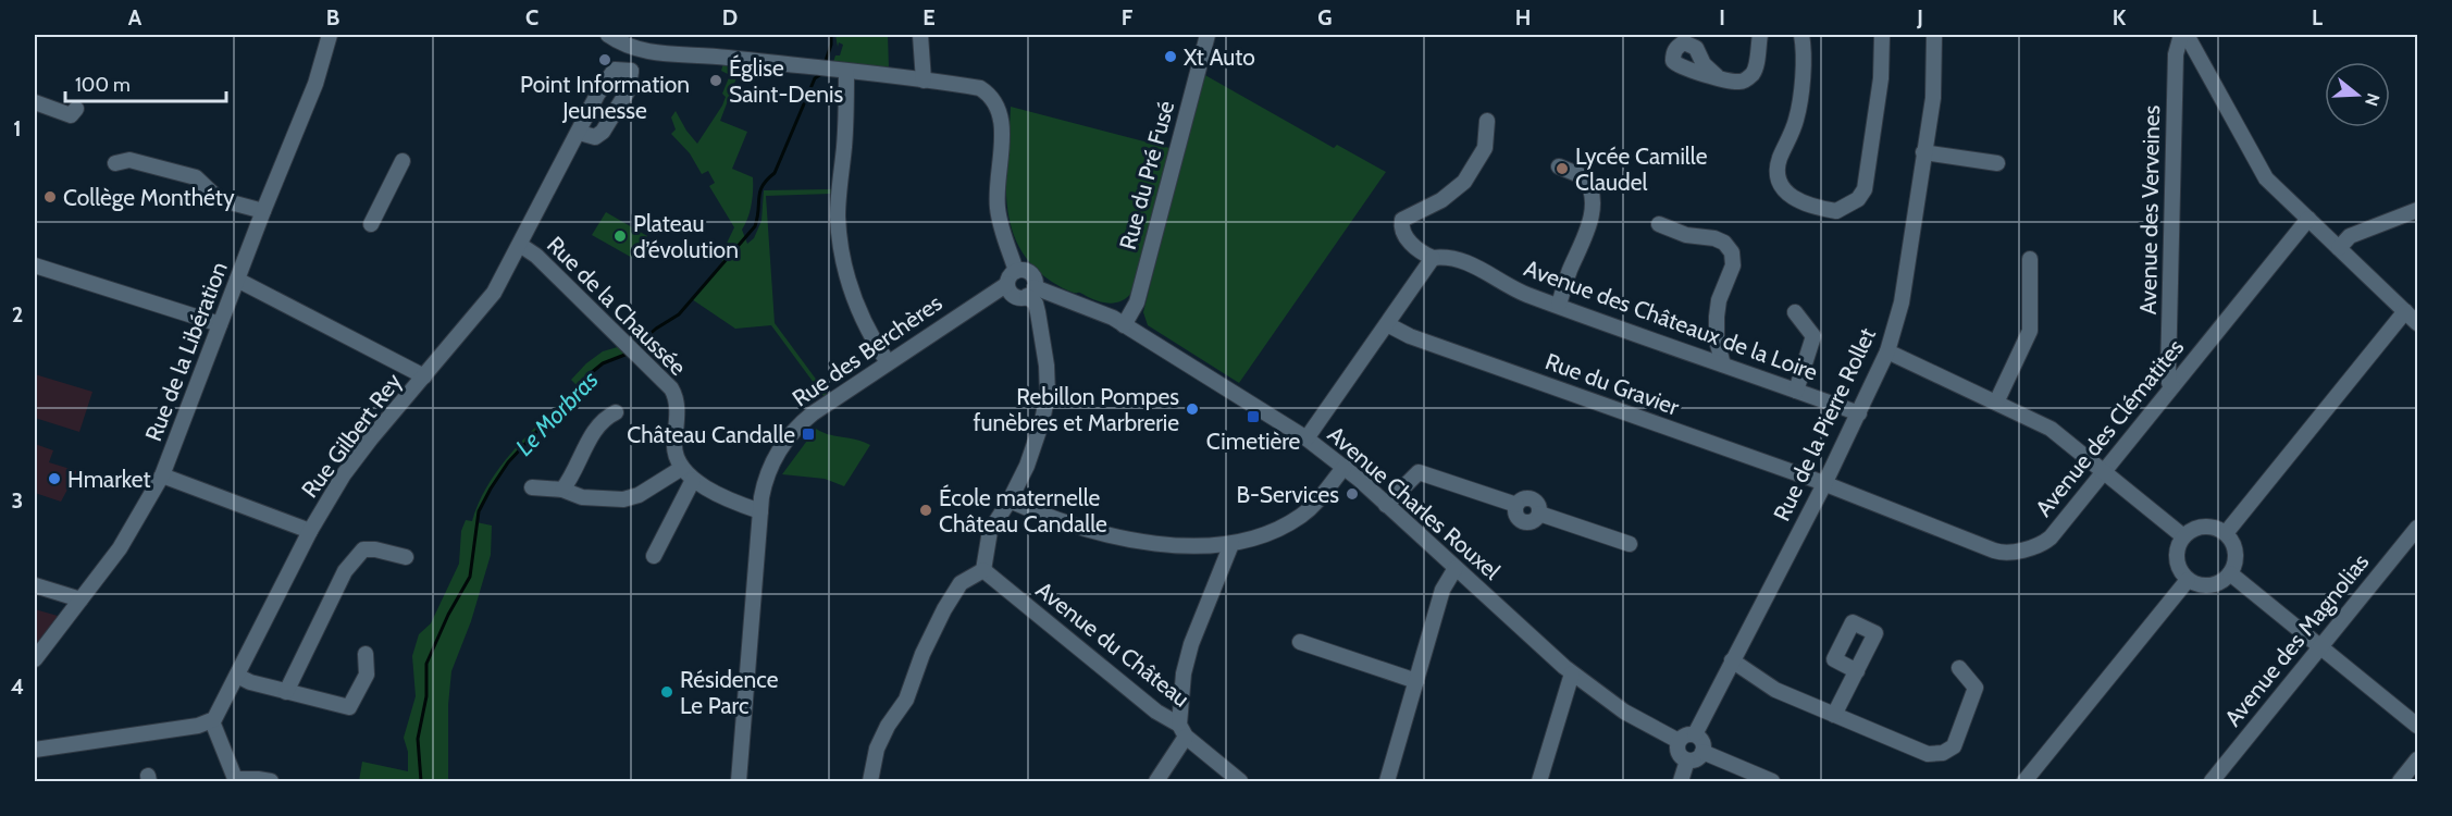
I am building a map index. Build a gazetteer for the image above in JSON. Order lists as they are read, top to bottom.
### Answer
{
  "streets": {
    "street": [
      "Rue du Pré Fusé",
      "Avenue des Verveines",
      "Rue de la Chaussée",
      "Avenue des Châteaux de la Loire",
      "Rue des Berchères",
      "Rue de la Libération",
      "Rue du Gravier",
      "Rue de la Pierre Rollet",
      "Avenue des Clématites",
      "Rue Gilbert Rey",
      "Avenue Charles Rouxel",
      "Avenue des Magnolias",
      "Avenue du Château"
    ]
  },
  "crossings": [
    ["Rue du Pré Fusé", "Avenue Charles Rouxel"],
    ["Avenue des Verveines", "Avenue des Clématites"],
    ["Rue de la Chaussée", "Rue des Berchères"],
    ["Rue de la Chaussée", "Rue Gilbert Rey"],
    ["Avenue des Châteaux de la Loire", "Rue de la Pierre Rollet"],
    ["Rue des Berchères", "Avenue Charles Rouxel"],
    ["Rue du Gravier", "Rue de la Pierre Rollet"],
    ["Rue du Gravier", "Avenue des Clématites"],
    ["Rue de la Pierre Rollet", "Avenue des Clématites"],
    ["Rue de la Pierre Rollet", "Avenue Charles Rouxel"]
  ],
  "water": ["Le Morbras"],
  "places": {
    "other": [
      "Xt Auto",
      "Point Information Jeunesse",
      "Église Saint-Denis",
      "Lycée Camille Claudel",
      "Collège Monthéty",
      "Plateau d’évolution",
      "Rebillon Pompes funèbres et Marbrerie",
      "Hmarket",
      "B-Services",
      "École maternelle Château Candalle",
      "Résidence Le Parc"
    ],
    "transit": ["Cimetière", "Château Candalle"]
  },
  "scale_bar": "100 m",
  "north": "right",
  "grid": {
    "columns": [
      "A",
      "B",
      "C",
      "D",
      "E",
      "F",
      "G",
      "H",
      "I",
      "J",
      "K",
      "L"
    ],
    "rows": [
      "1",
      "2",
      "3",
      "4"
    ]
  }
}
